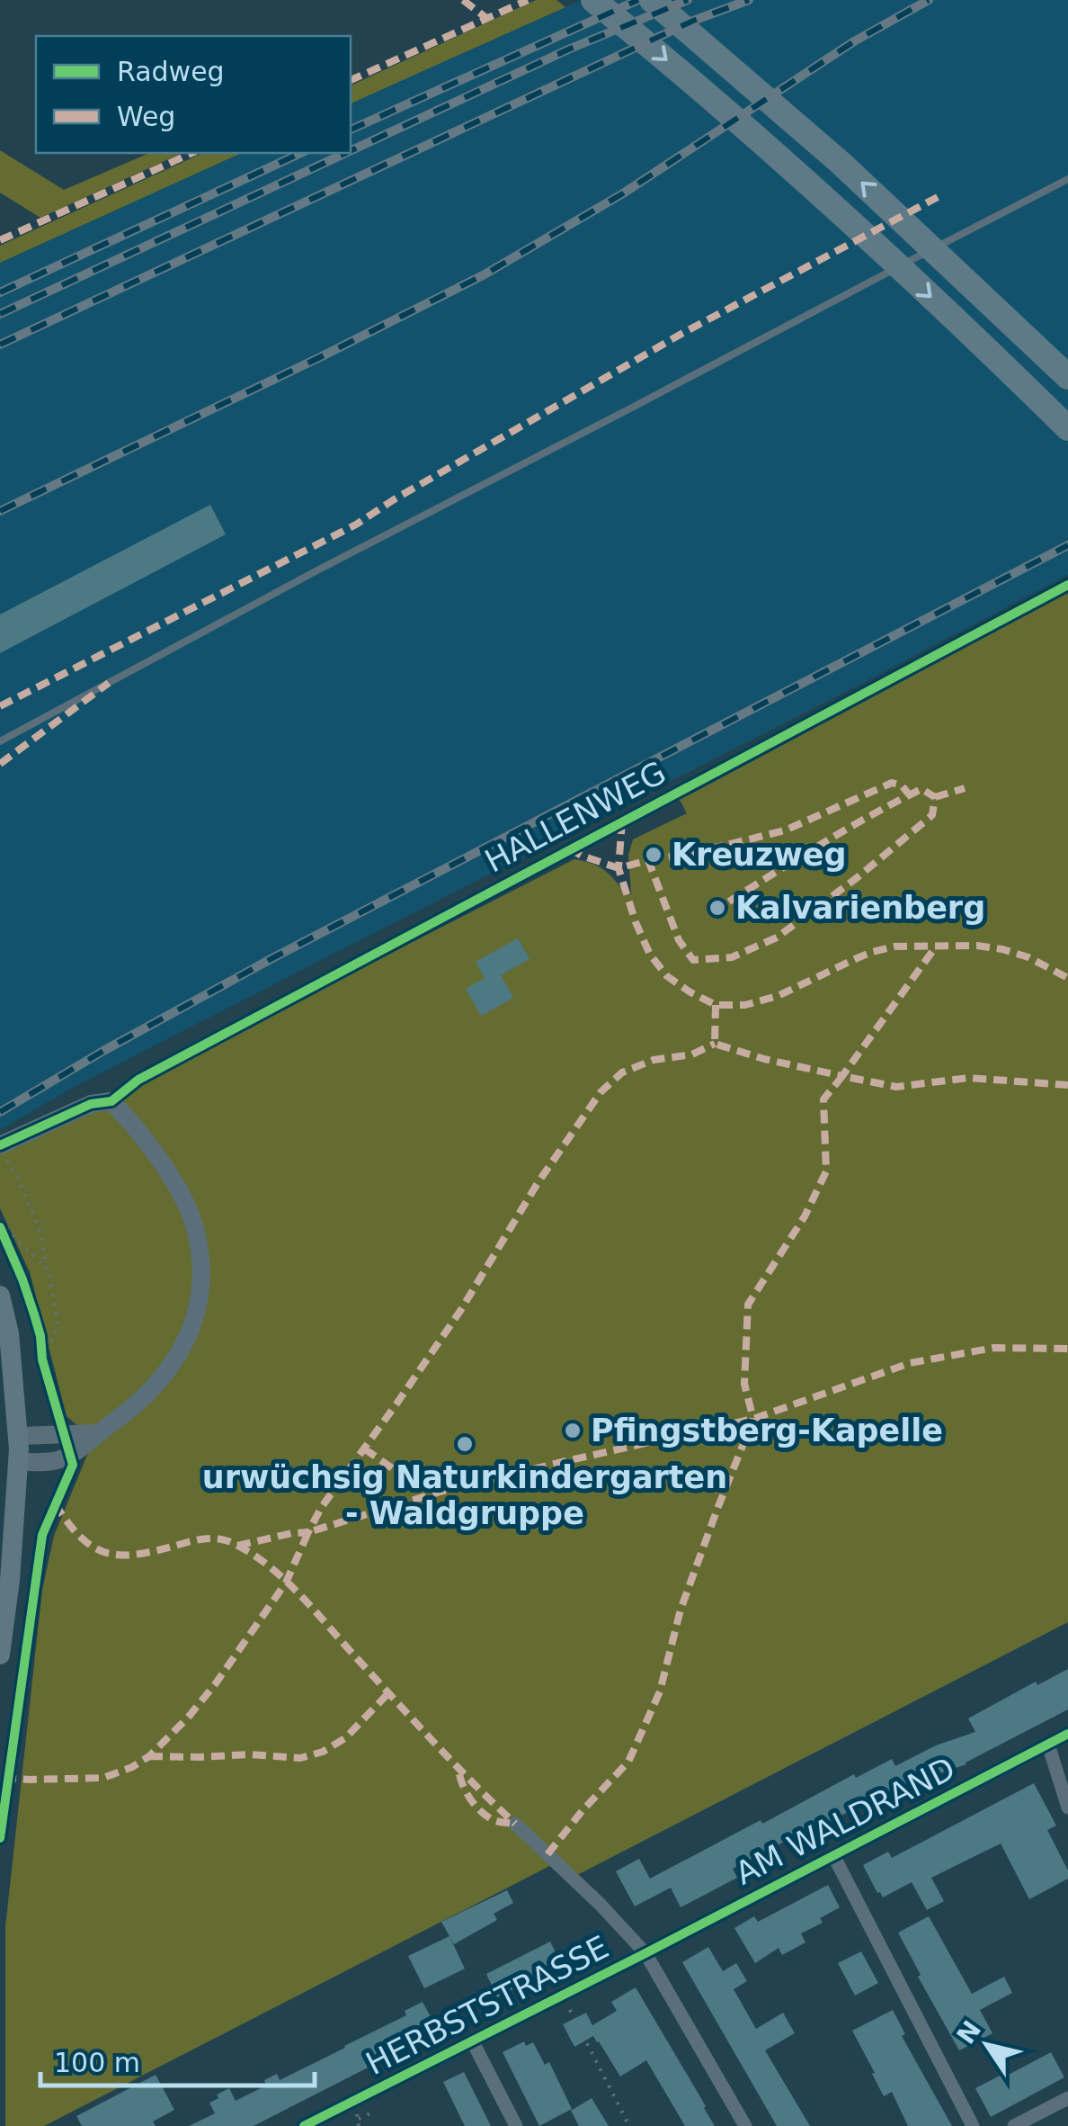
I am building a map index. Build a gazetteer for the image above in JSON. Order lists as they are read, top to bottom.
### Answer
{
  "streets": {
    "street": ["HALLENWEG", "AM WALDRAND", "HERBSTSTRASSE"]
  },
  "crossings": [
    ["AM WALDRAND", "HERBSTSTRASSE"]
  ],
  "places": [
    "Kreuzweg",
    "Kalvarienberg",
    "Pfingstberg-Kapelle",
    "urwüchsig Naturkindergarten - Waldgruppe"
  ],
  "legend": ["Radweg", "Weg"],
  "scale_bar": "100 m",
  "north": "top left"
}
